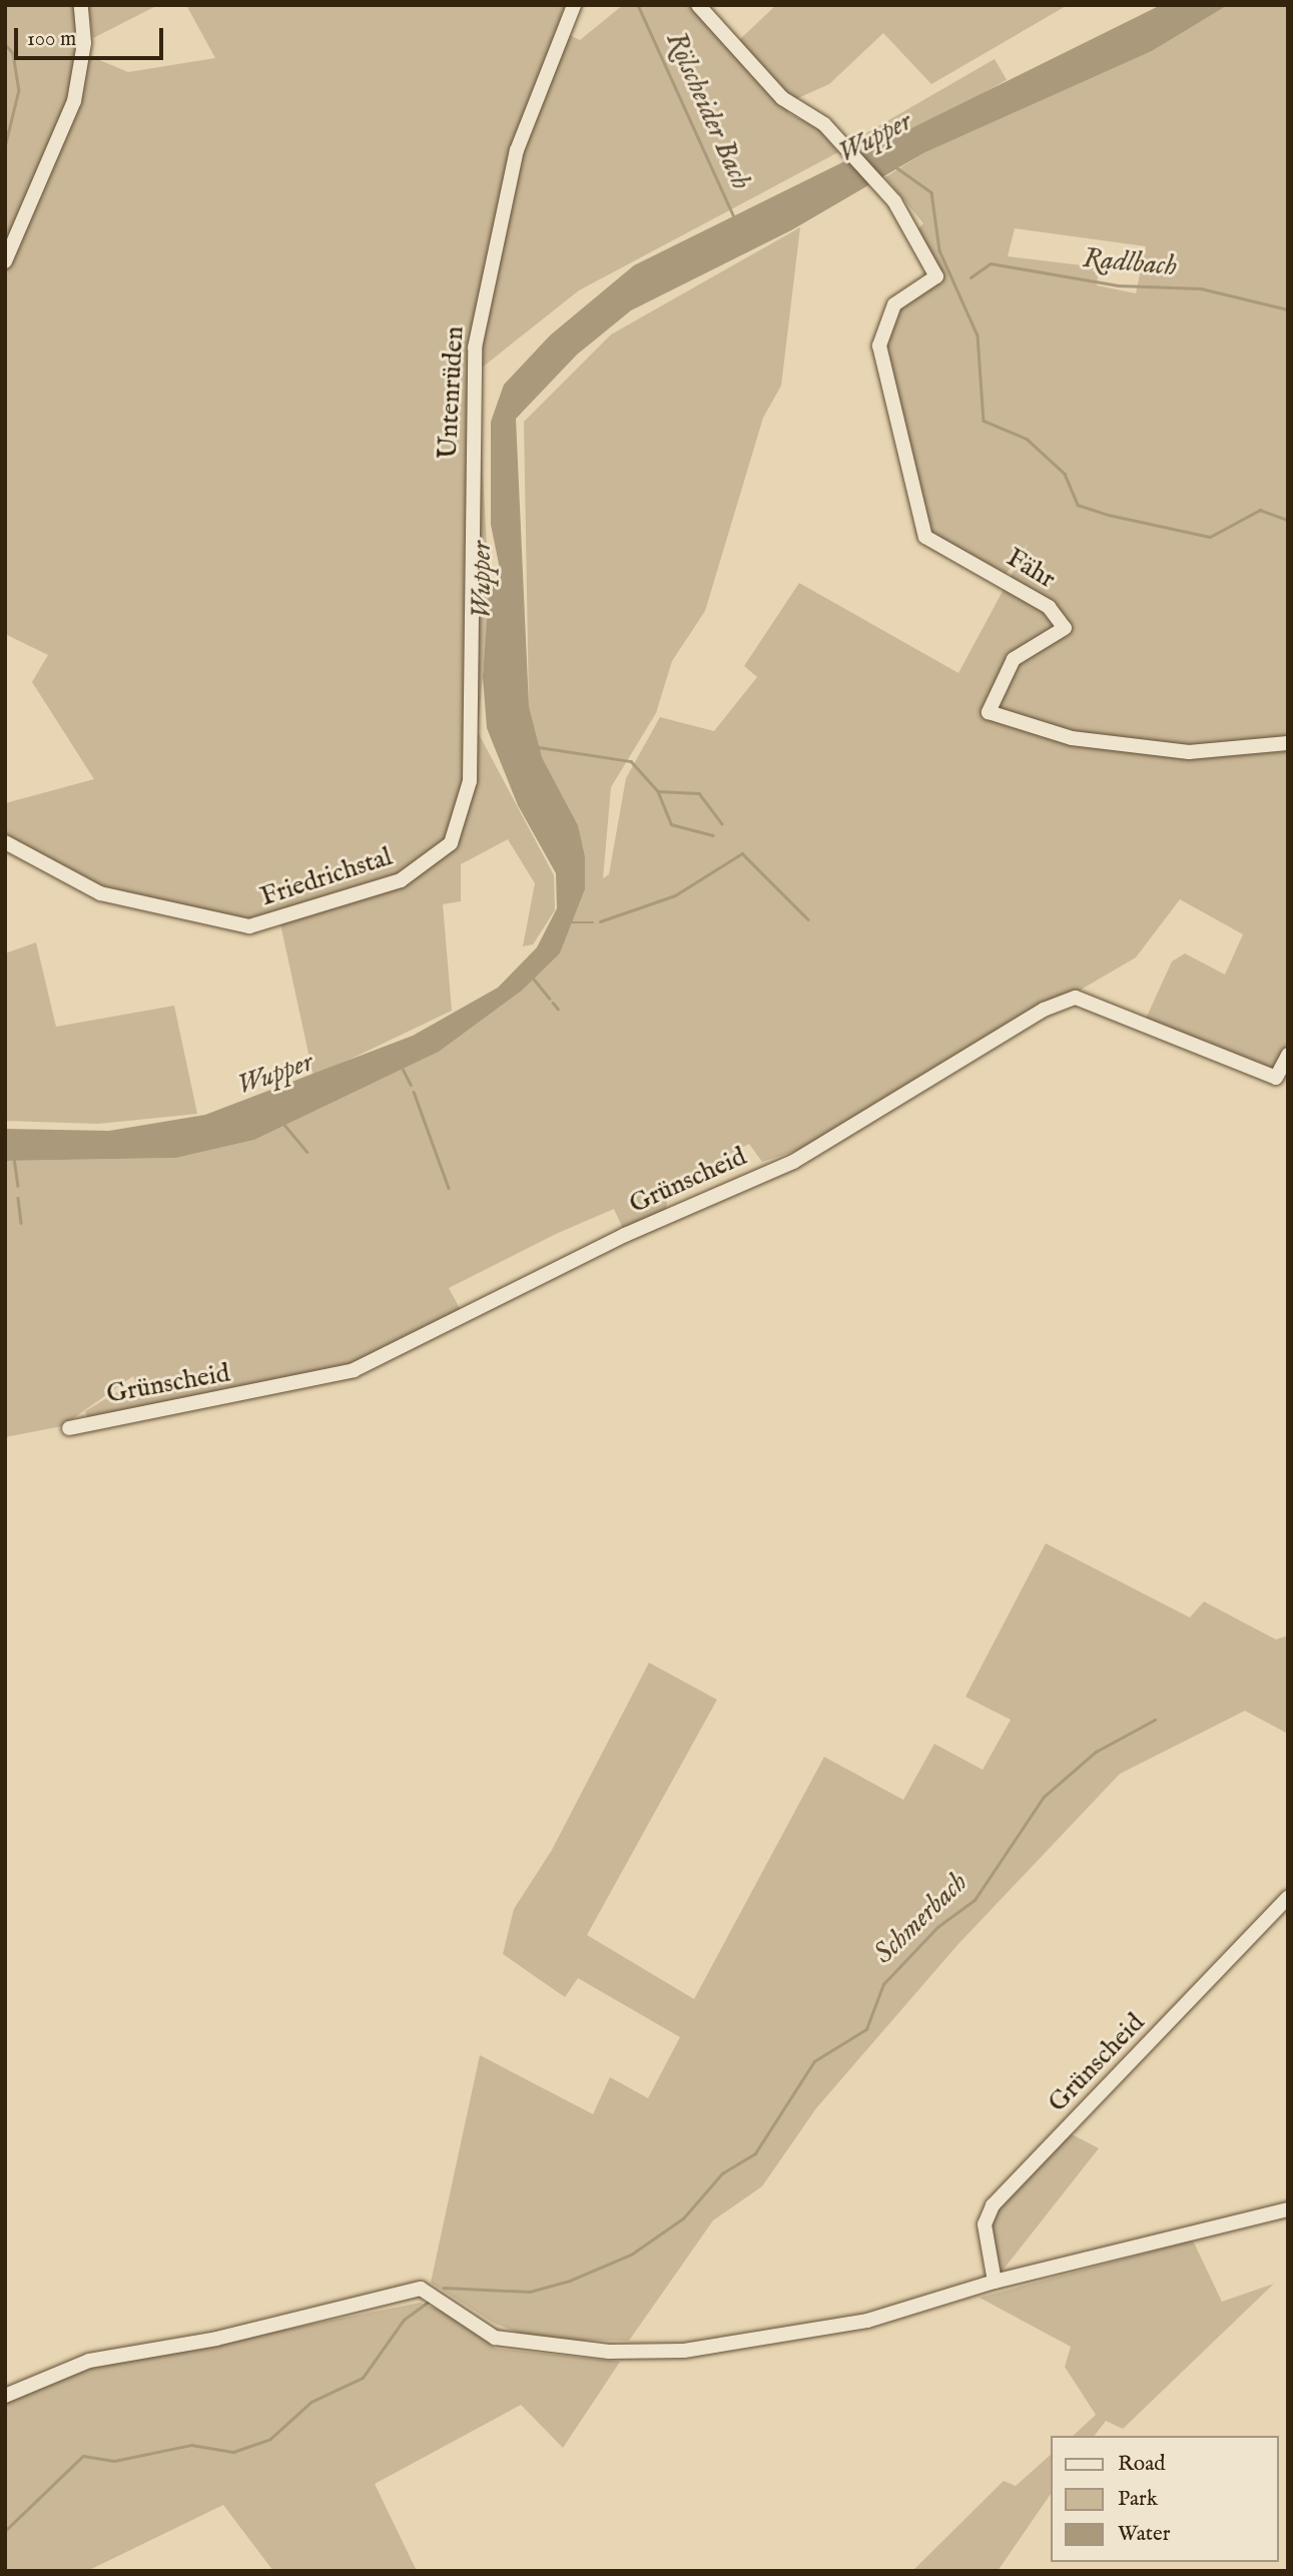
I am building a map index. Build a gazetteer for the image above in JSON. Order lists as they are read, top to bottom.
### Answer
{
  "streets": {
    "street": [
      "Untenrüden",
      "Fähr",
      "Friedrichstal",
      "Grünscheid"
    ]
  },
  "crossings": [
    ["Untenrüden", "Friedrichstal"]
  ],
  "water": [
    "Rölscheider Bach",
    "Wupper",
    "Radlbach",
    "Schmerbach"
  ],
  "legend": ["Road", "Park", "Water"],
  "scale_bar": "100 m"
}
